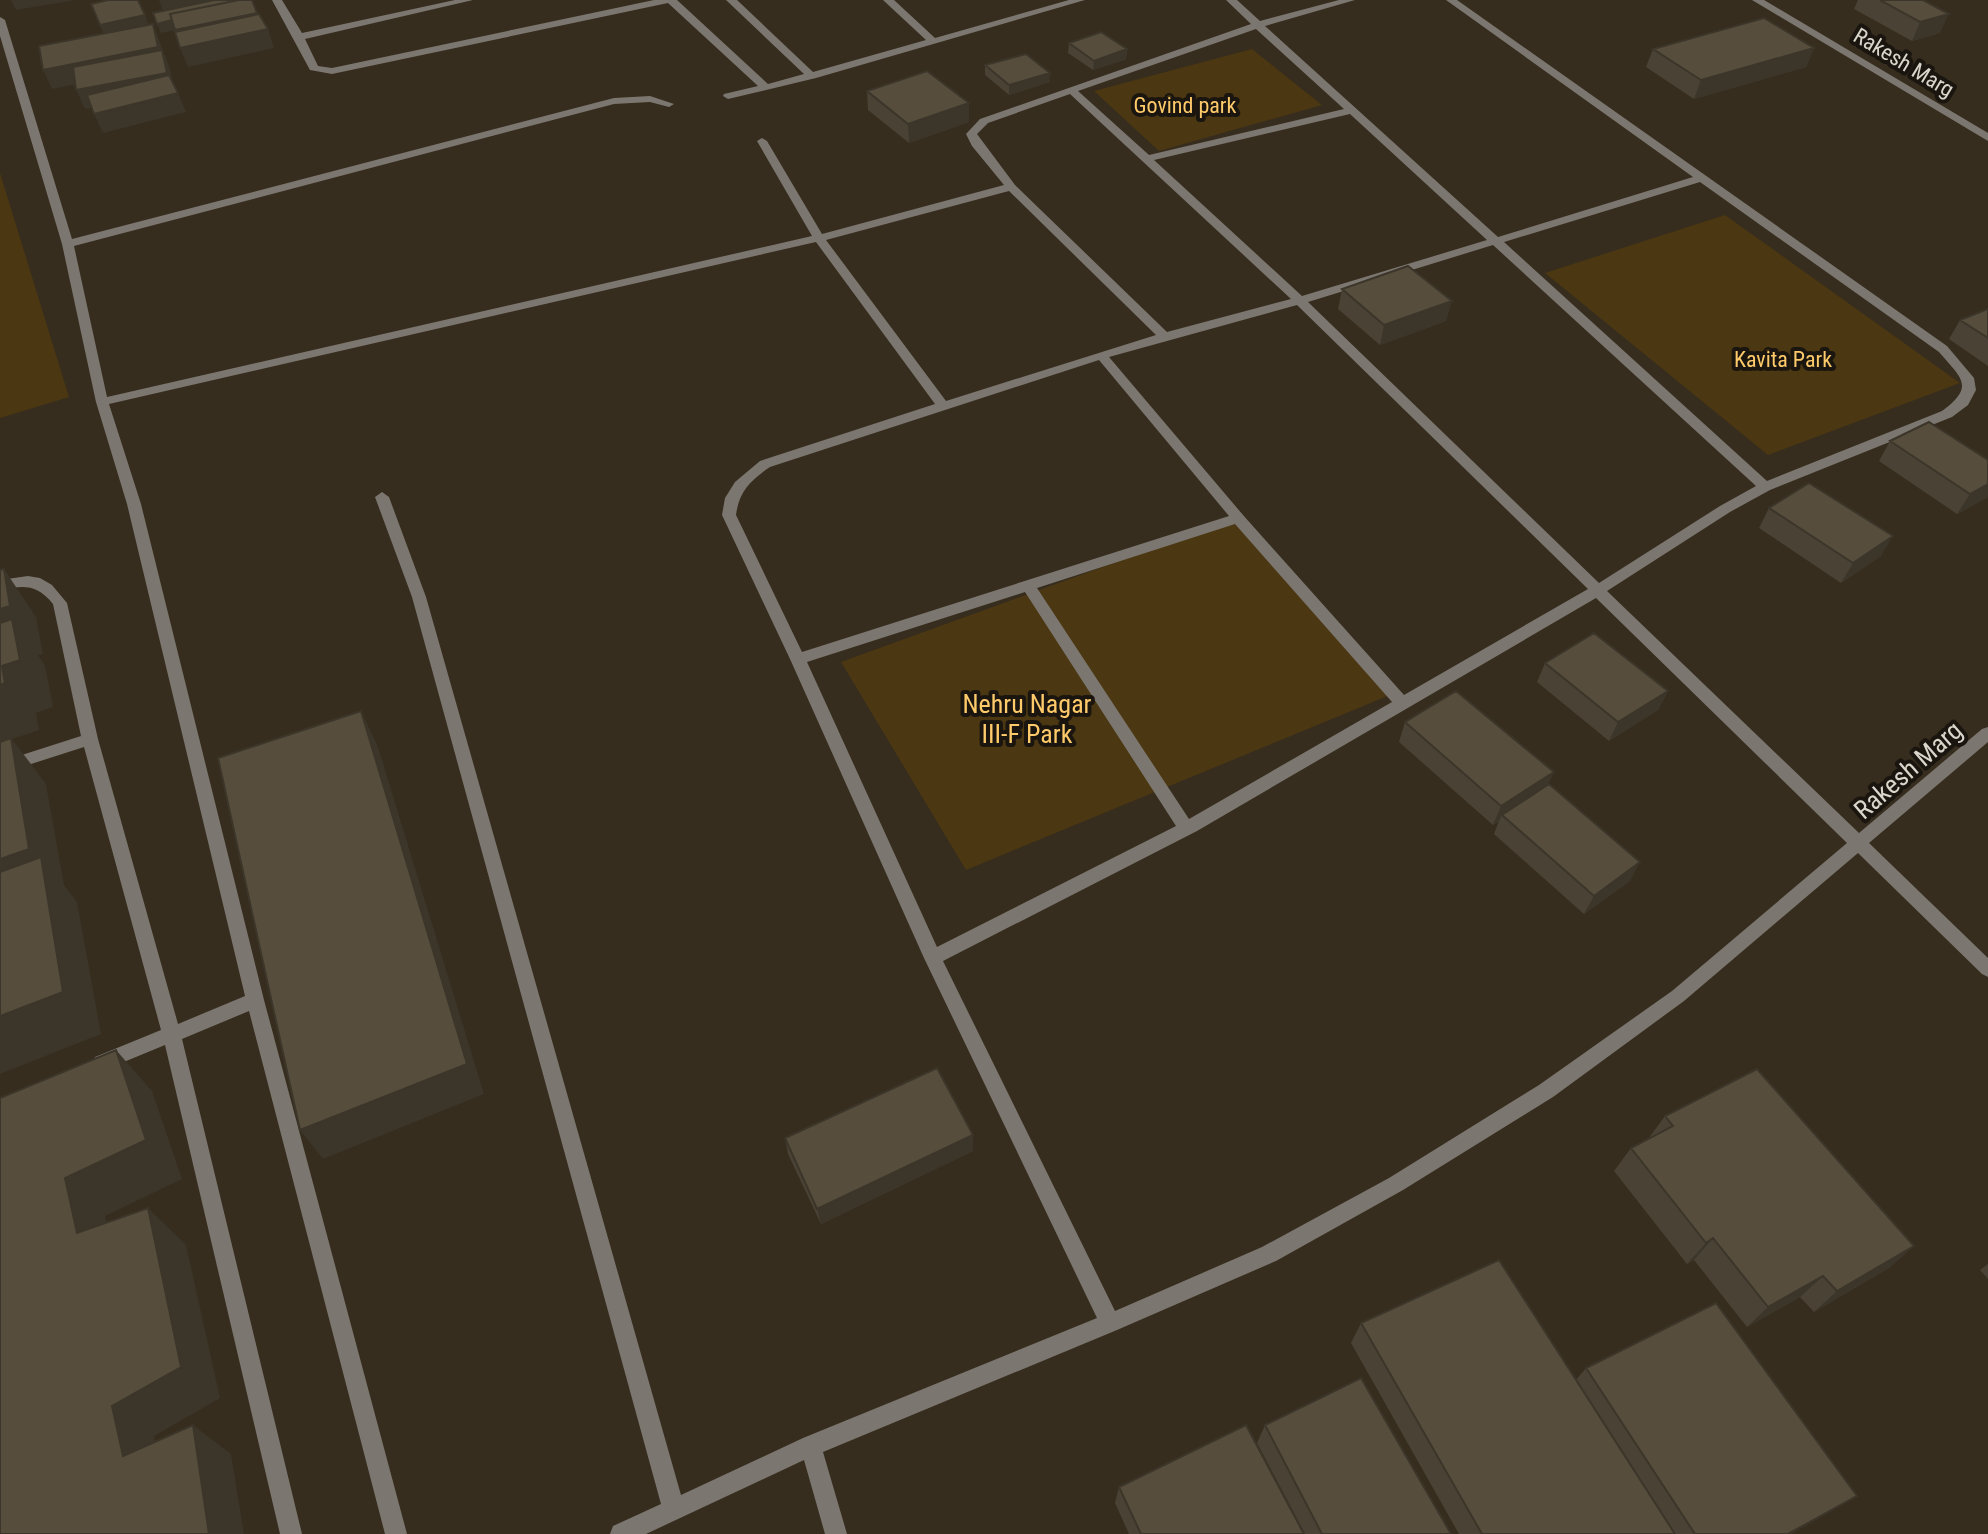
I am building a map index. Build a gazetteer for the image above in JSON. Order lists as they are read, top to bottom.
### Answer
{
  "streets": {
    "street": ["Rakesh Marg"]
  },
  "parks": ["Govind park", "Kavita Park", "Nehru Nagar III-F Park"]
}
